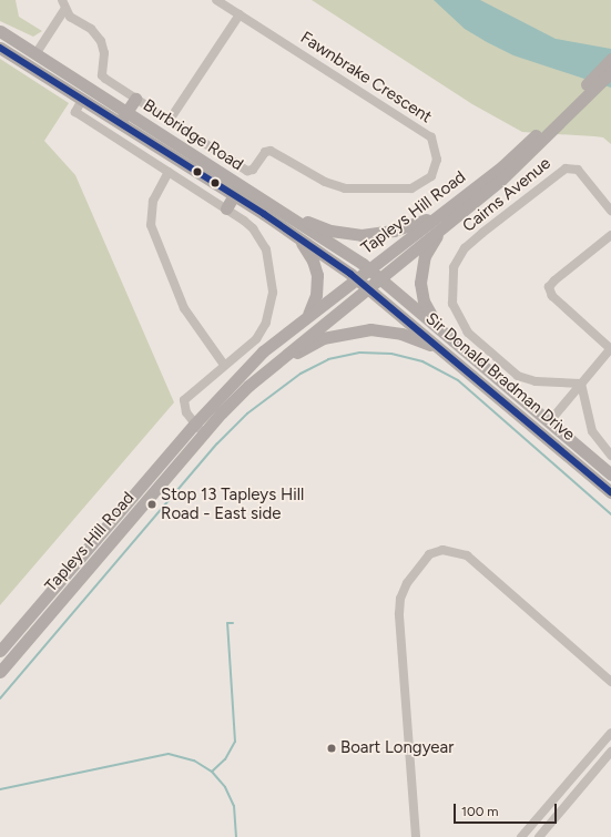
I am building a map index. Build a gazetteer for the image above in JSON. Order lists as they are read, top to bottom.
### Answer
{
  "streets": {
    "main road": ["Burbridge Road", "Tapleys Hill Road", "Sir Donald Bradman Drive"],
    "street": ["Fawnbrake Crescent", "Cairns Avenue"]
  },
  "crossings": [
    ["Burbridge Road", "Tapleys Hill Road"],
    ["Burbridge Road", "Sir Donald Bradman Drive"],
    ["Cairns Avenue", "Sir Donald Bradman Drive"],
    ["Tapleys Hill Road", "Sir Donald Bradman Drive"]
  ],
  "places": ["Stop 13 Tapleys Hill Road - East side", "Boart Longyear"],
  "scale_bar": "100 m"
}
